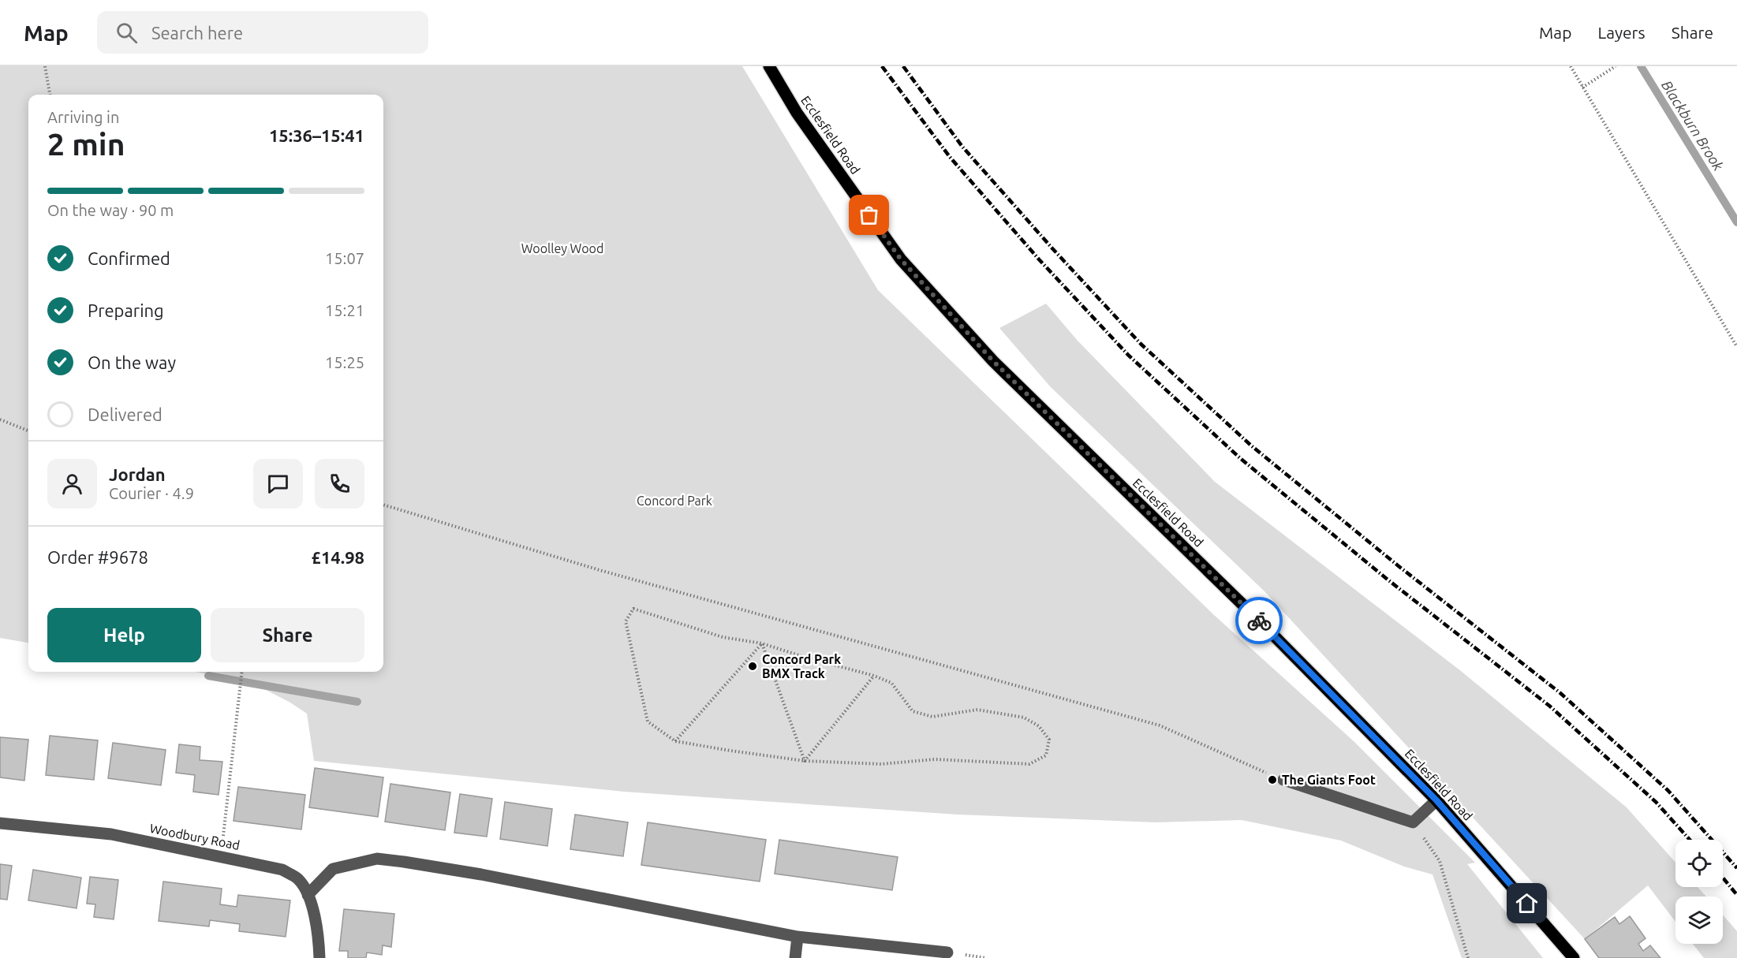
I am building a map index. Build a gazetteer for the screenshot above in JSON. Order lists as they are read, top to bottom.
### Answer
{
  "streets": {
    "main road": ["Ecclesfield Road"],
    "street": ["Woodbury Road"]
  },
  "water": ["Blackburn Brook"],
  "parks": ["Woolley Wood", "Concord Park"],
  "places": ["Concord Park BMX Track", "The Giants Foot"],
  "page": {
    "header": "Map",
    "search": "Search here",
    "nav": ["Map", "Layers", "Share"],
    "heading": ["2 min", "Arriving in", "15:36–15:41"],
    "panel": [
      "Jordan",
      "Courier · 4.9",
      "Order #9678",
      "£14.98"
    ],
    "bar": "On the way · 90 m",
    "list": [
      ["Confirmed", "15:07"],
      ["Preparing", "15:21"],
      ["On the way", "15:25"],
      "Delivered"
    ],
    "buttons": ["Help", "Share"]
  }
}
